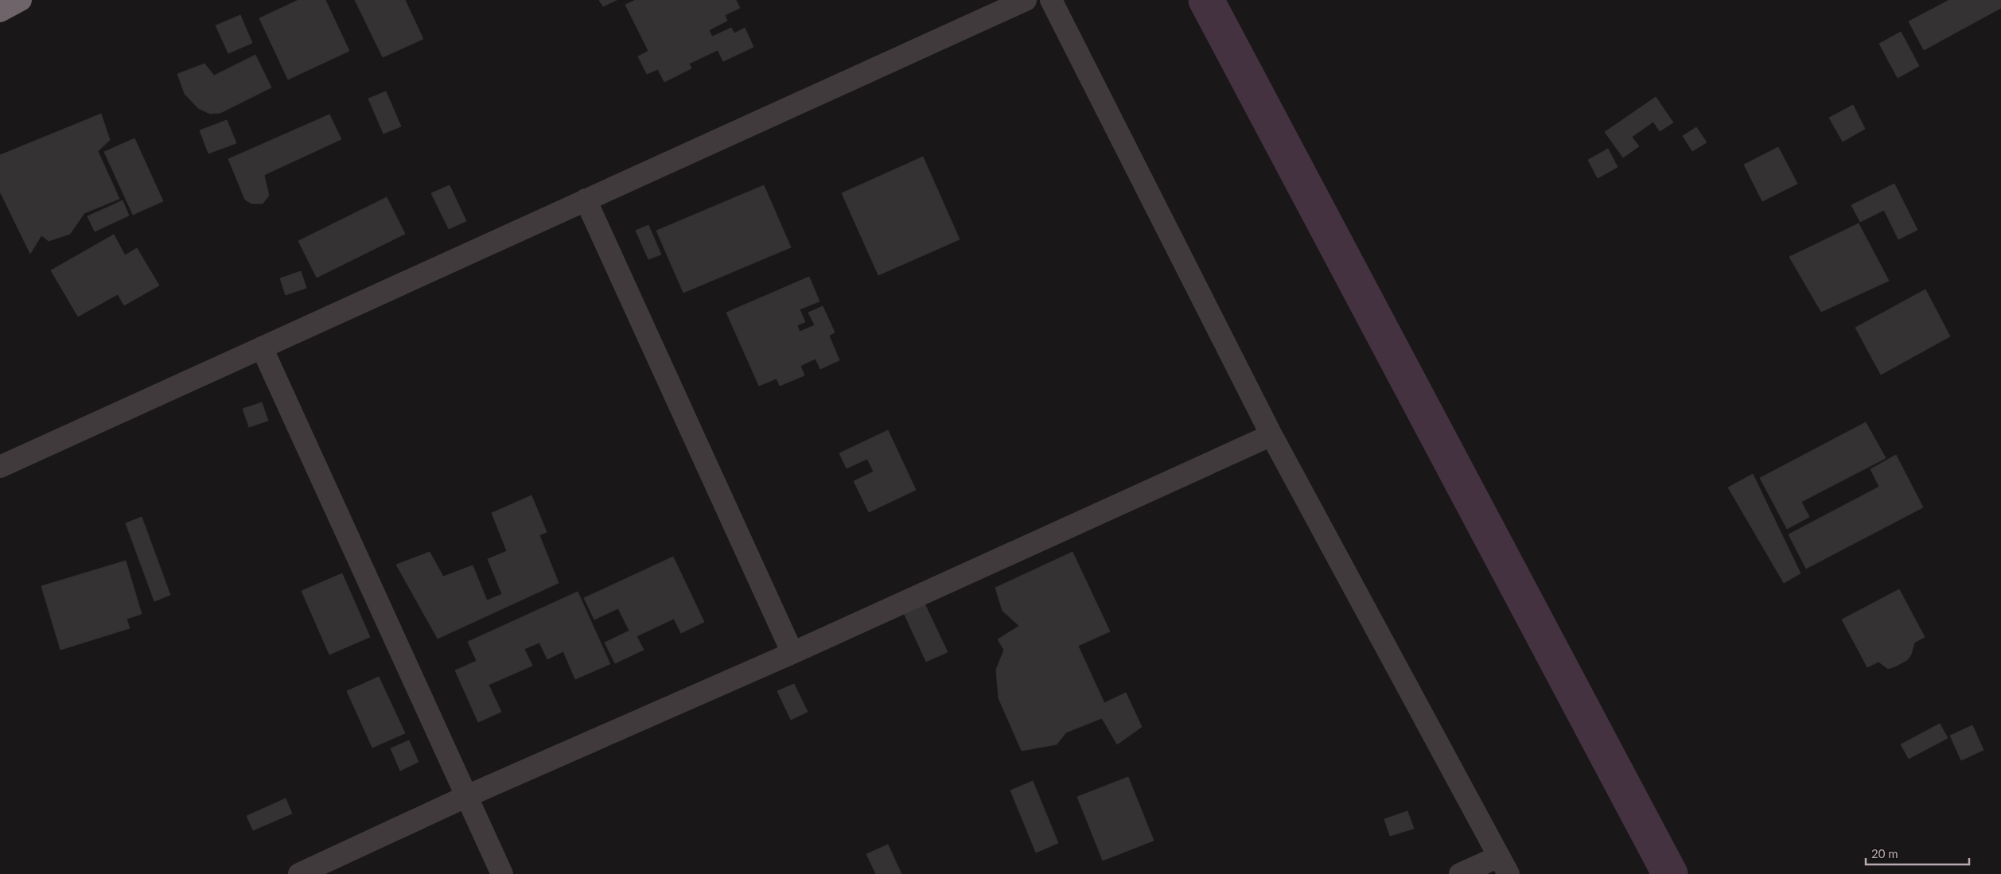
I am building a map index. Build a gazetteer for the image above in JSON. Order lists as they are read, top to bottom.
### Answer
{
  "scale_bar": "20 m"
}
